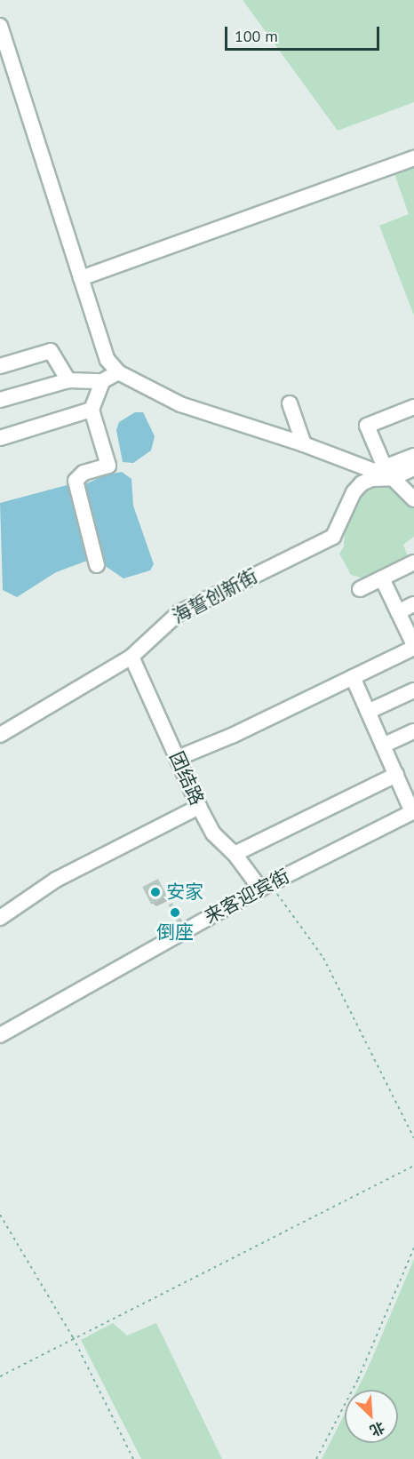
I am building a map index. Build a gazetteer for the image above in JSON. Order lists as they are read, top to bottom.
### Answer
{
  "streets": {
    "street": ["海誓创新街", "团结路", "来客迎宾街"]
  },
  "crossings": [
    ["海誓创新街", "团结路"],
    ["团结路", "来客迎宾街"]
  ],
  "places": ["安家", "倒座"],
  "scale_bar": "100 m",
  "north": "bottom right"
}
